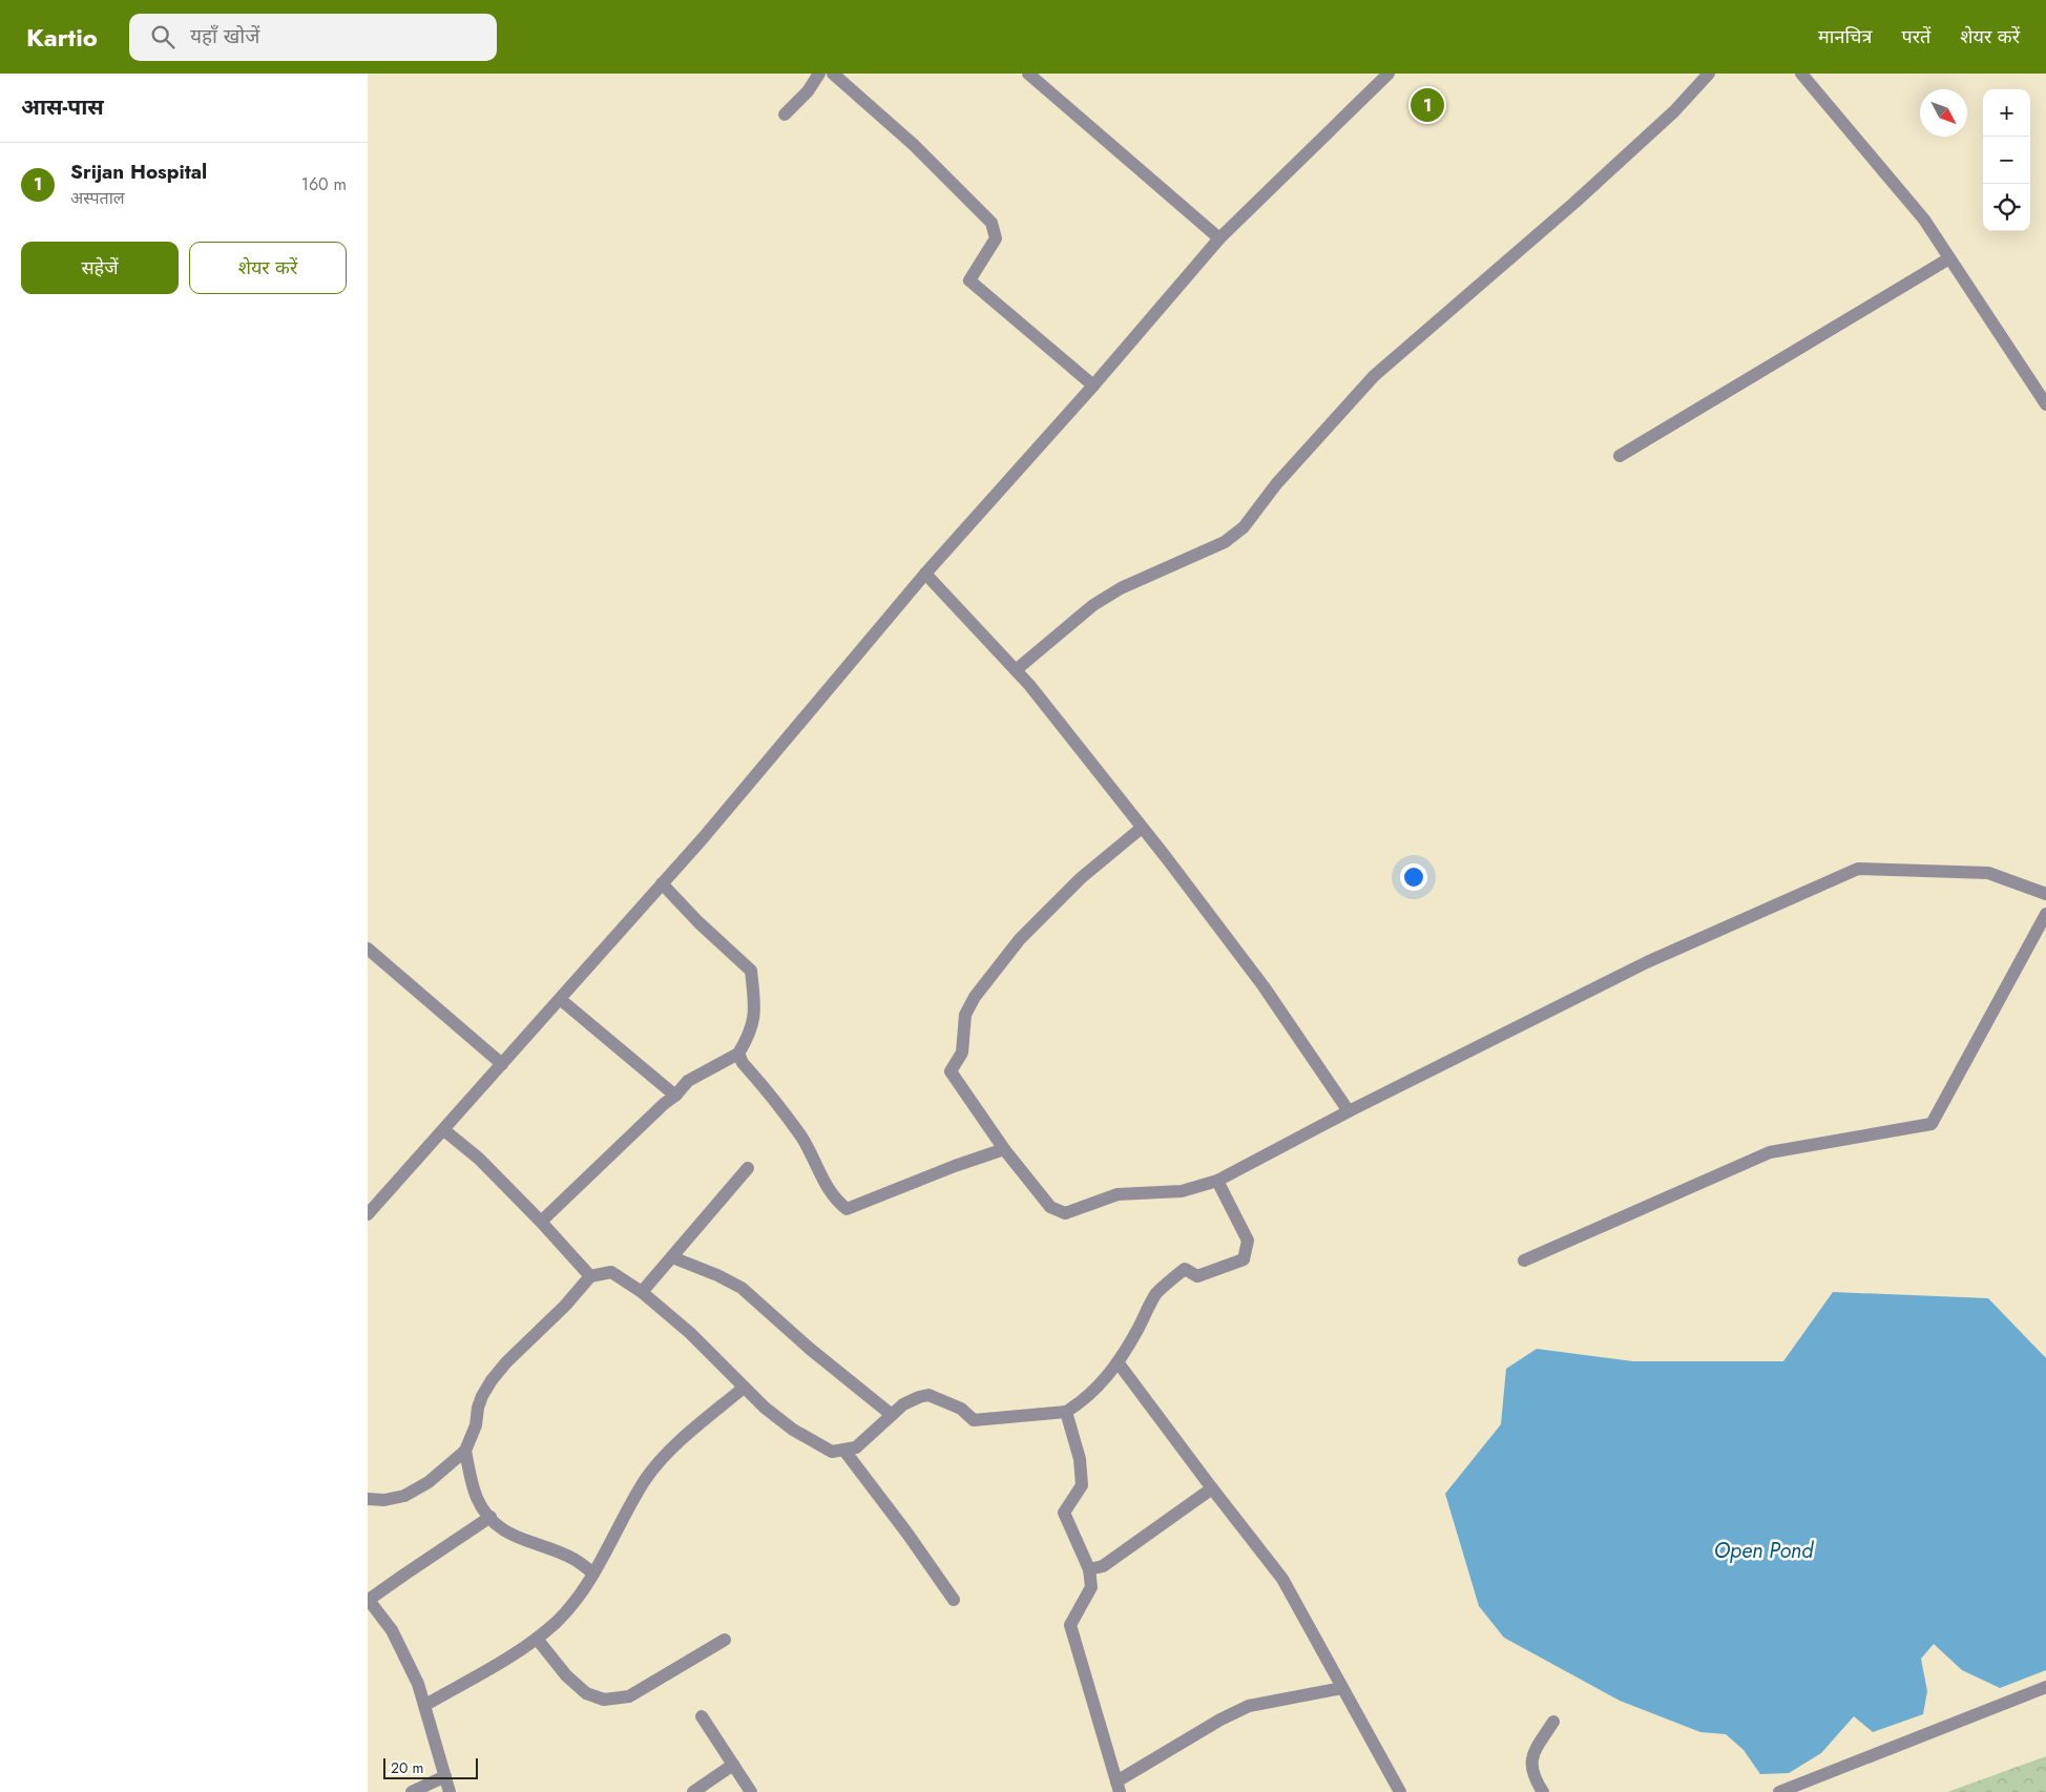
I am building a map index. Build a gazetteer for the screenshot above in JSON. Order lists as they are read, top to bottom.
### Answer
{
  "water": ["Open Pond"],
  "scale_bar": "20 m",
  "north": "bottom right",
  "page": {
    "header": "Kartio",
    "search": "यहाँ खोजें",
    "nav": ["मानचित्र", "परतें", "शेयर करें"],
    "heading": "आस-पास",
    "pins": "1",
    "map_buttons": ["+", "−"],
    "list": [
      {
        "mark": "1",
        "name": "Srijan Hospital",
        "note": "अस्पताल",
        "value": "160 m"
      }
    ],
    "buttons": ["सहेजें", "शेयर करें"],
    "scale": "20 m"
  }
}
